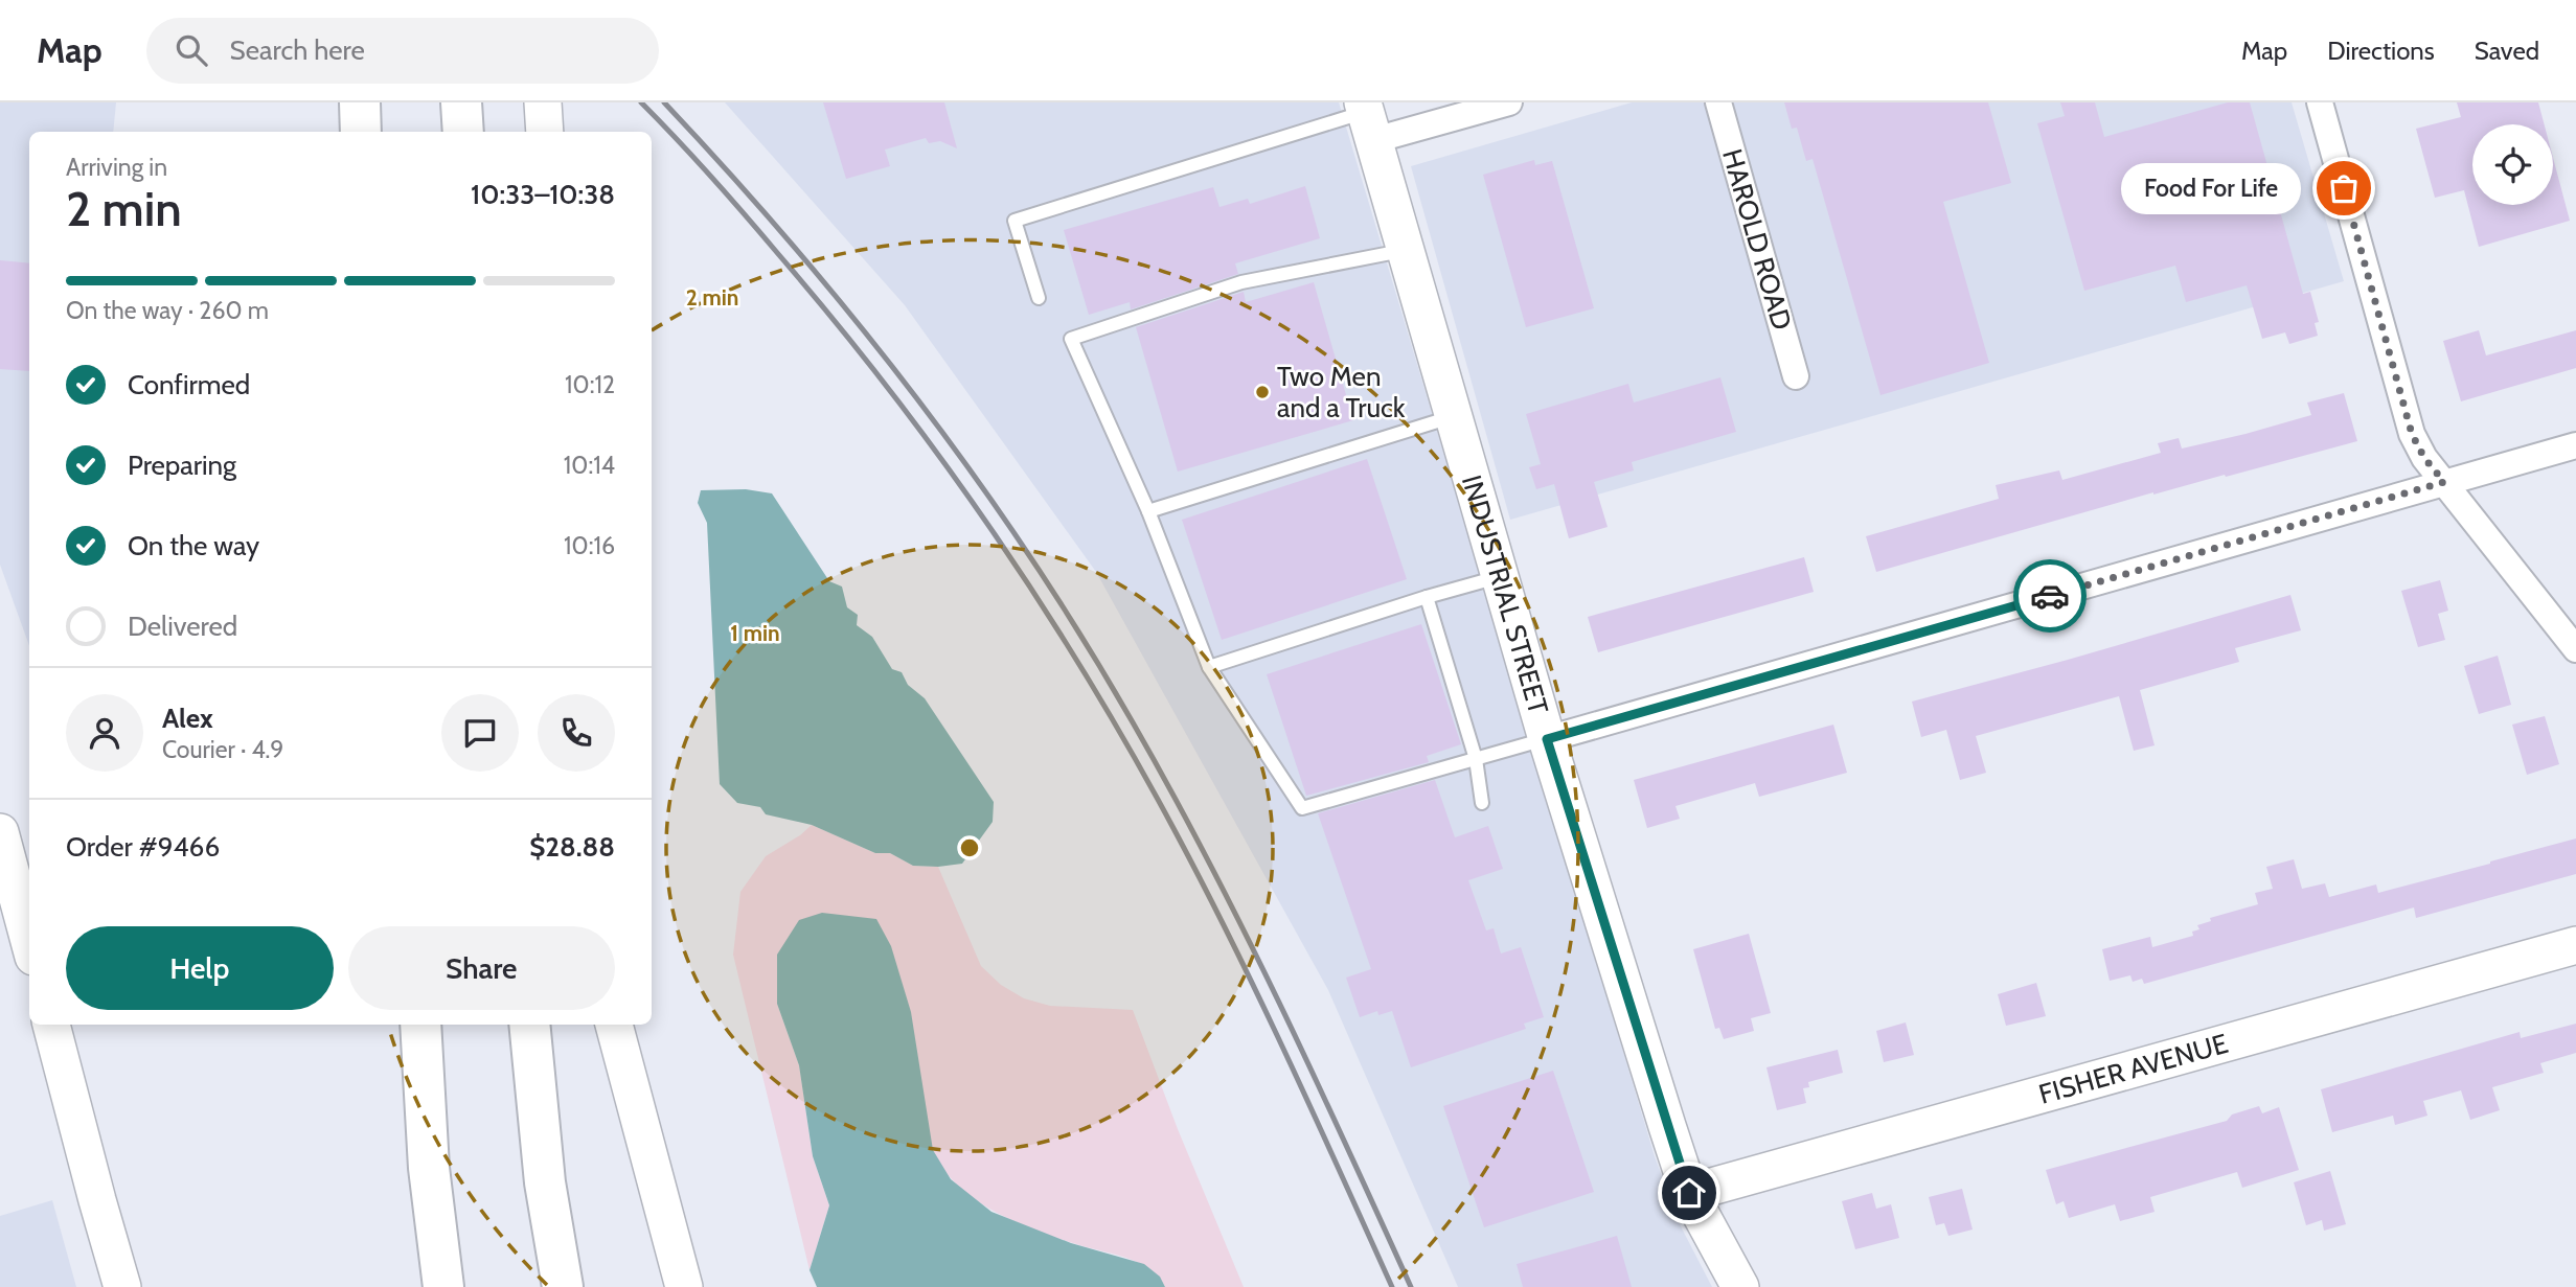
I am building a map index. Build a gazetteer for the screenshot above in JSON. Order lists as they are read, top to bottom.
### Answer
{
  "streets": {
    "street": ["HAROLD ROAD", "INDUSTRIAL STREET", "FISHER AVENUE"]
  },
  "crossings": [
    ["INDUSTRIAL STREET", "FISHER AVENUE"]
  ],
  "places": ["Food For Life", "Two Men and a Truck"],
  "page": {
    "header": "Map",
    "search": "Search here",
    "nav": ["Map", "Directions", "Saved"],
    "heading": ["2 min", "Arriving in", "10:33–10:38"],
    "panel": [
      "Alex",
      "Courier · 4.9",
      "Order #9466",
      "$28.88"
    ],
    "bubble": "Food For Life",
    "bar": "On the way · 260 m",
    "list": [
      ["Confirmed", "10:12"],
      ["Preparing", "10:14"],
      ["On the way", "10:16"],
      "Delivered"
    ],
    "buttons": ["Help", "Share"]
  },
  "rings": ["2 min", "1 min"]
}
